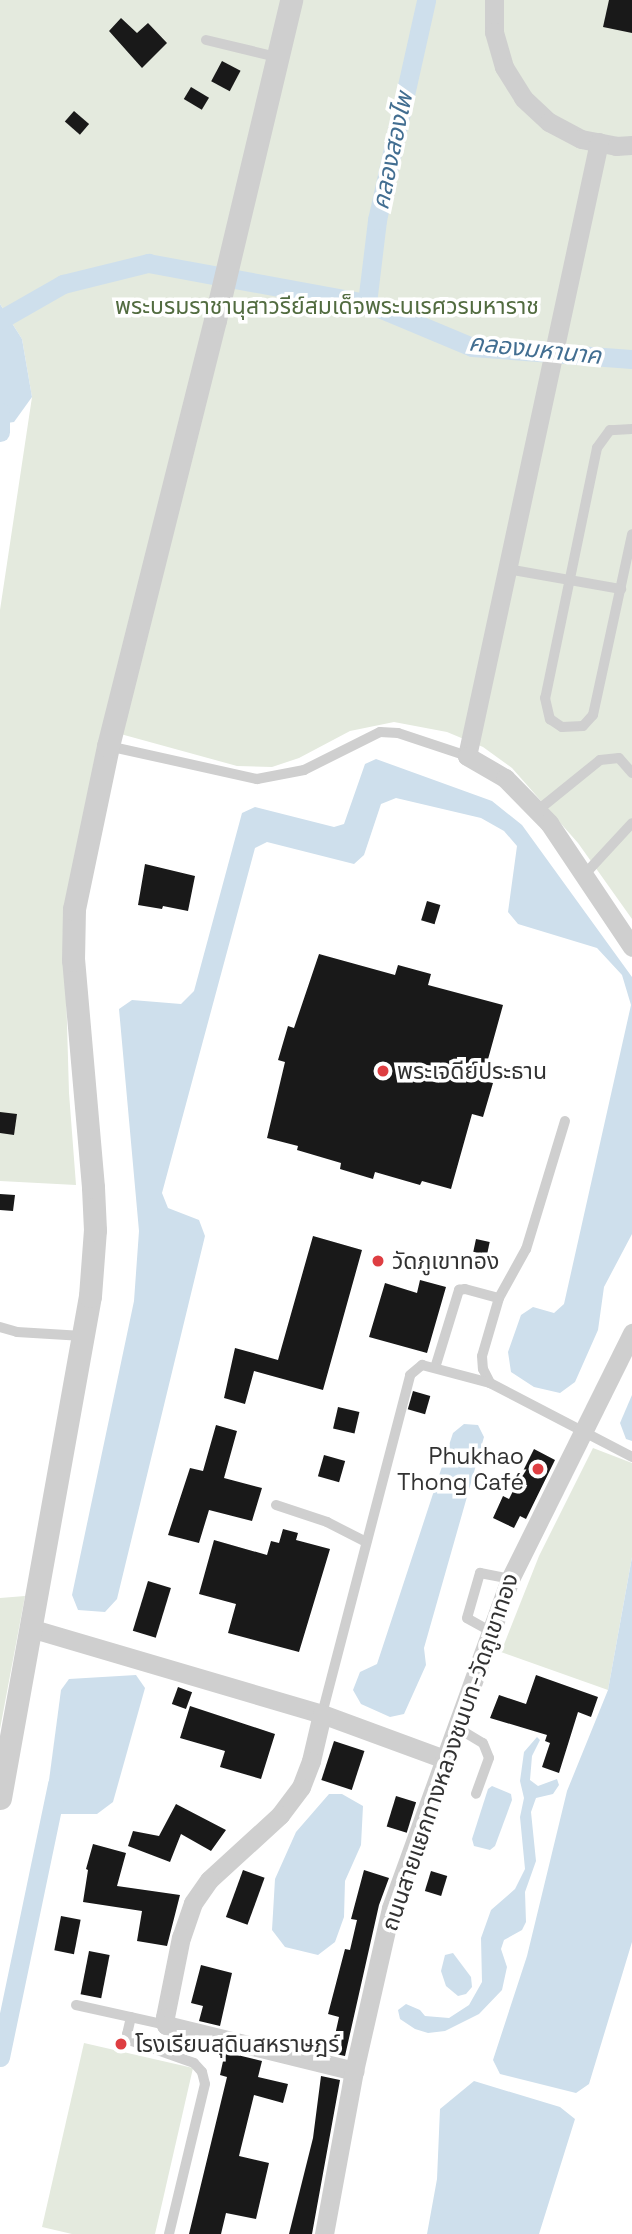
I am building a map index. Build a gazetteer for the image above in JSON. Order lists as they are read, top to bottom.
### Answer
{
  "streets": {
    "street": ["ถนนสายแยกทางหลวงชนบท-วัดภูเขาทอง"]
  },
  "water": ["คลองสองไพ", "คลองมหานาค"],
  "parks": ["พระบรมราชานุสาวรีย์สมเด็จพระนเรศวรมหาราช"],
  "places": [
    "พระเจดีย์ประธาน",
    "วัดภูเขาทอง",
    "Phukhao Thong Café",
    "โรงเรียนสุดินสหราษฎร์"
  ]
}
